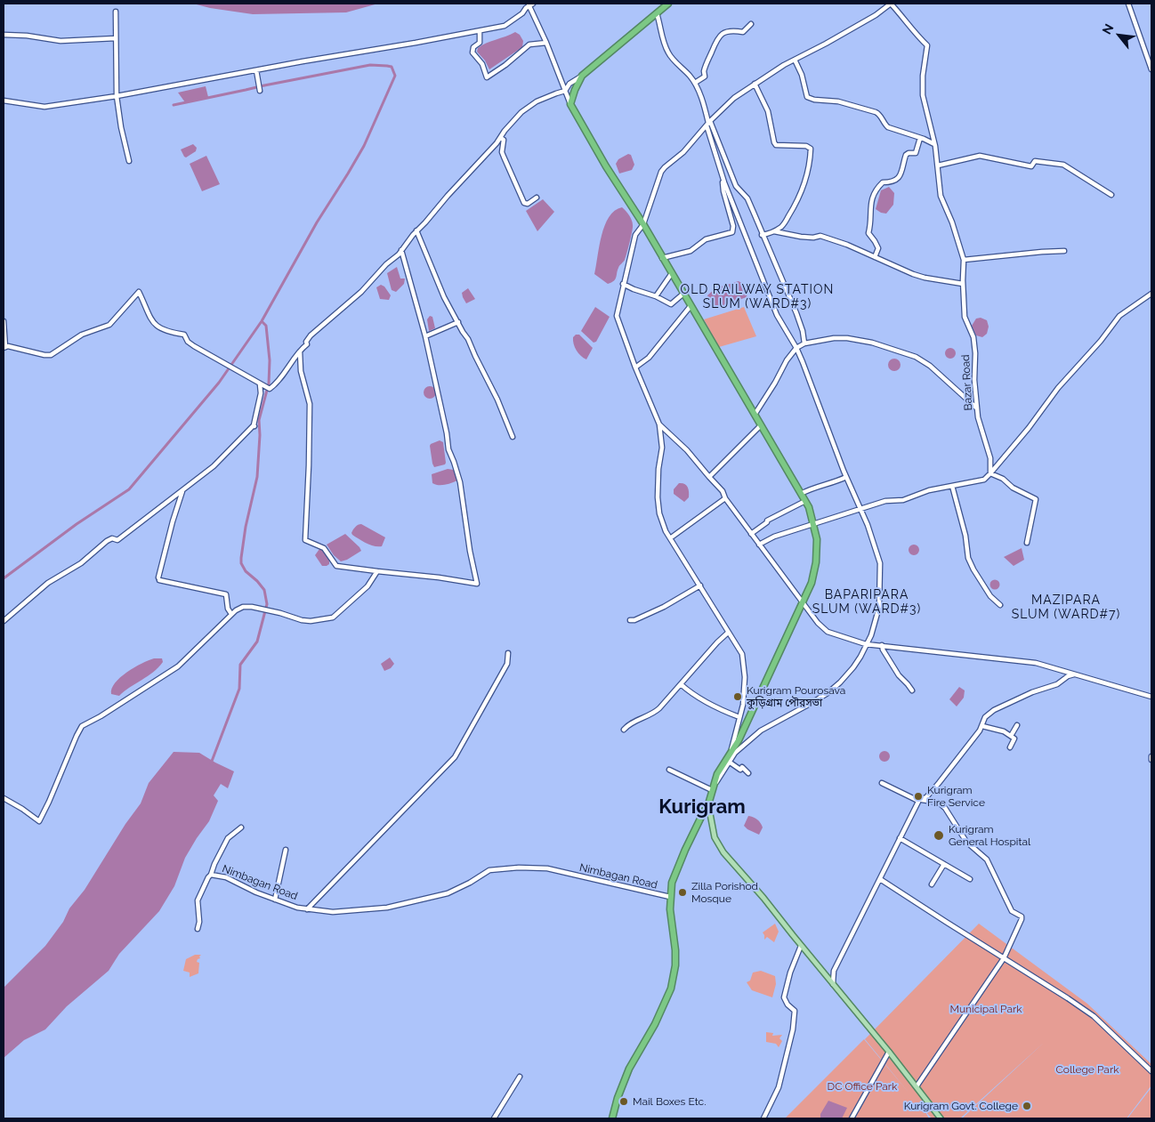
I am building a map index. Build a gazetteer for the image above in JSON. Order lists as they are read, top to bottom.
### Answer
{
  "streets": {
    "street": ["Bazar Road", "Nimbagan Road"]
  },
  "districts": [
    "OLD RAILWAY STATION SLUM (WARD#3)",
    "BAPARIPARA SLUM (WARD#3)",
    "MAZIPARA SLUM (WARD#7)",
    "Kurigram"
  ],
  "parks": ["Municipal Park", "College Park", "DC Office Park"],
  "places": [
    "Kurigram Pourosava কুড়িগ্রাম পৌরসভা",
    "Kurigram Fire Service",
    "Kurigram General Hospital",
    "Zilla Porishod Mosque",
    "Mail Boxes Etc.",
    "Kurigram Govt. College"
  ],
  "north": "top left"
}
